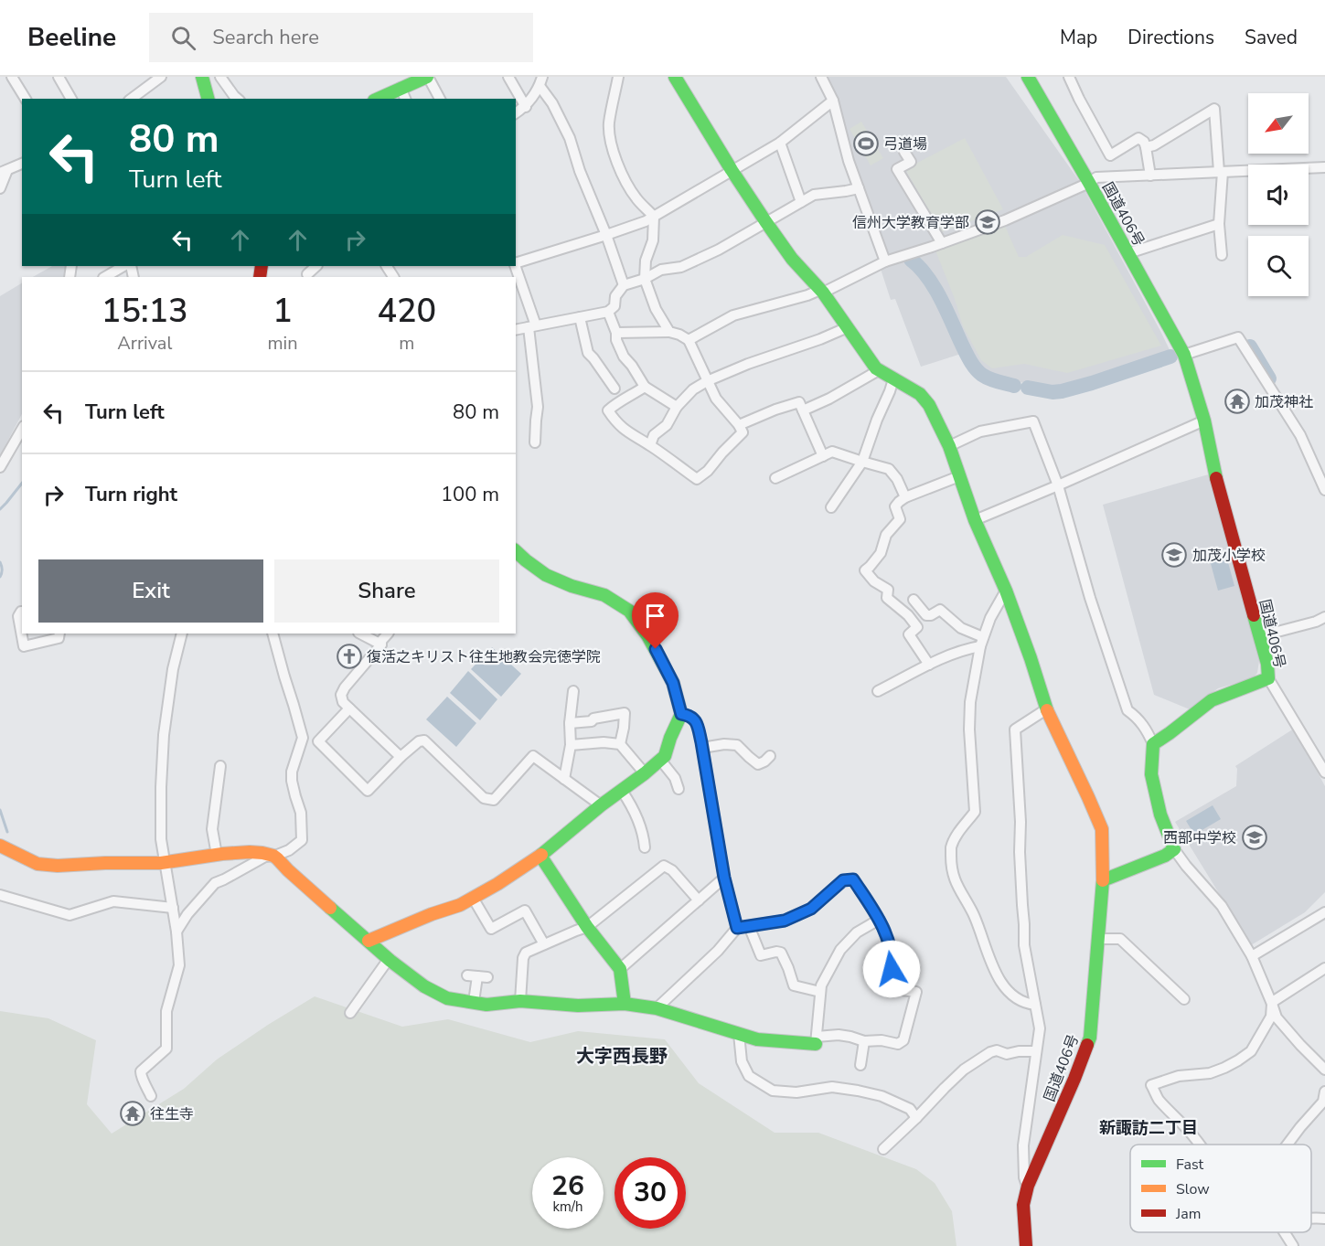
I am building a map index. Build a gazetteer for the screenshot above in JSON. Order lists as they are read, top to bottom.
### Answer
{
  "streets": {
    "main road": ["国道406号"]
  },
  "districts": ["大字西長野", "新諏訪二丁目"],
  "places": {
    "sports": ["弓道場"],
    "school or university": ["信州大学教育学部", "加茂小学校", "西部中学校"],
    "temple": ["加茂神社", "往生寺"],
    "church": ["復活之キリスト往生地教会完徳学院"]
  },
  "legend": ["Fast", "Slow", "Jam"],
  "north": "bottom left",
  "page": {
    "header": "Beeline",
    "search": "Search here",
    "nav": ["Map", "Directions", "Saved"],
    "turn": ["80 m", "Turn left"],
    "eta": [
      "15:13",
      "Arrival",
      "1",
      "min",
      "420",
      "m"
    ],
    "list": [
      {
        "name": "Turn left",
        "value": "80 m"
      },
      {
        "name": "Turn right",
        "value": "100 m"
      }
    ],
    "buttons": ["Exit", "Share"],
    "speed": "26 km/h",
    "limit": "30"
  }
}
